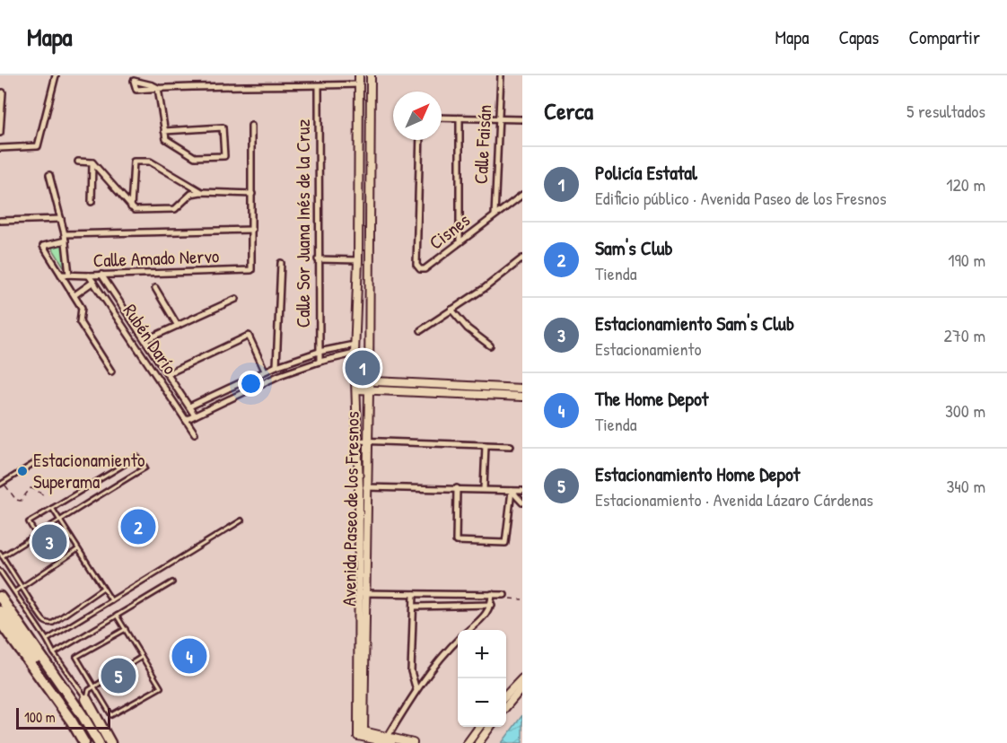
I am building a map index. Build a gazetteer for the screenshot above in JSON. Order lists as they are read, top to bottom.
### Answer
{
  "streets": {
    "street": [
      "Calle Faisán",
      "Calle Sor Juana Inés de la Cruz",
      "Cisnes",
      "Calle Amado Nervo",
      "Rubén Darío",
      "Avenida Paseo de los Fresnos"
    ]
  },
  "crossings": [
    ["Calle Faisán", "Cisnes"],
    ["Calle Amado Nervo", "Rubén Darío"]
  ],
  "places": ["Estacionamiento Superama"],
  "scale_bar": "100 m",
  "north": "top right",
  "page": {
    "header": "Mapa",
    "nav": ["Mapa", "Capas", "Compartir"],
    "heading": ["Cerca", "5 resultados"],
    "list": [
      {
        "mark": "1",
        "name": "Policía Estatal",
        "note": "Edificio público · Avenida Paseo de los Fresnos",
        "value": "120 m"
      },
      {
        "mark": "2",
        "name": "Sam's Club",
        "note": "Tienda",
        "value": "190 m"
      },
      {
        "mark": "3",
        "name": "Estacionamiento Sam's Club",
        "note": "Estacionamiento",
        "value": "270 m"
      },
      {
        "mark": "4",
        "name": "The Home Depot",
        "note": "Tienda",
        "value": "300 m"
      },
      {
        "mark": "5",
        "name": "Estacionamiento Home Depot",
        "note": "Estacionamiento · Avenida Lázaro Cárdenas",
        "value": "340 m"
      }
    ],
    "pins": [
      "1",
      "2",
      "3",
      "4",
      "5"
    ],
    "map_buttons": ["+", "−"],
    "scale": "100 m"
  }
}
